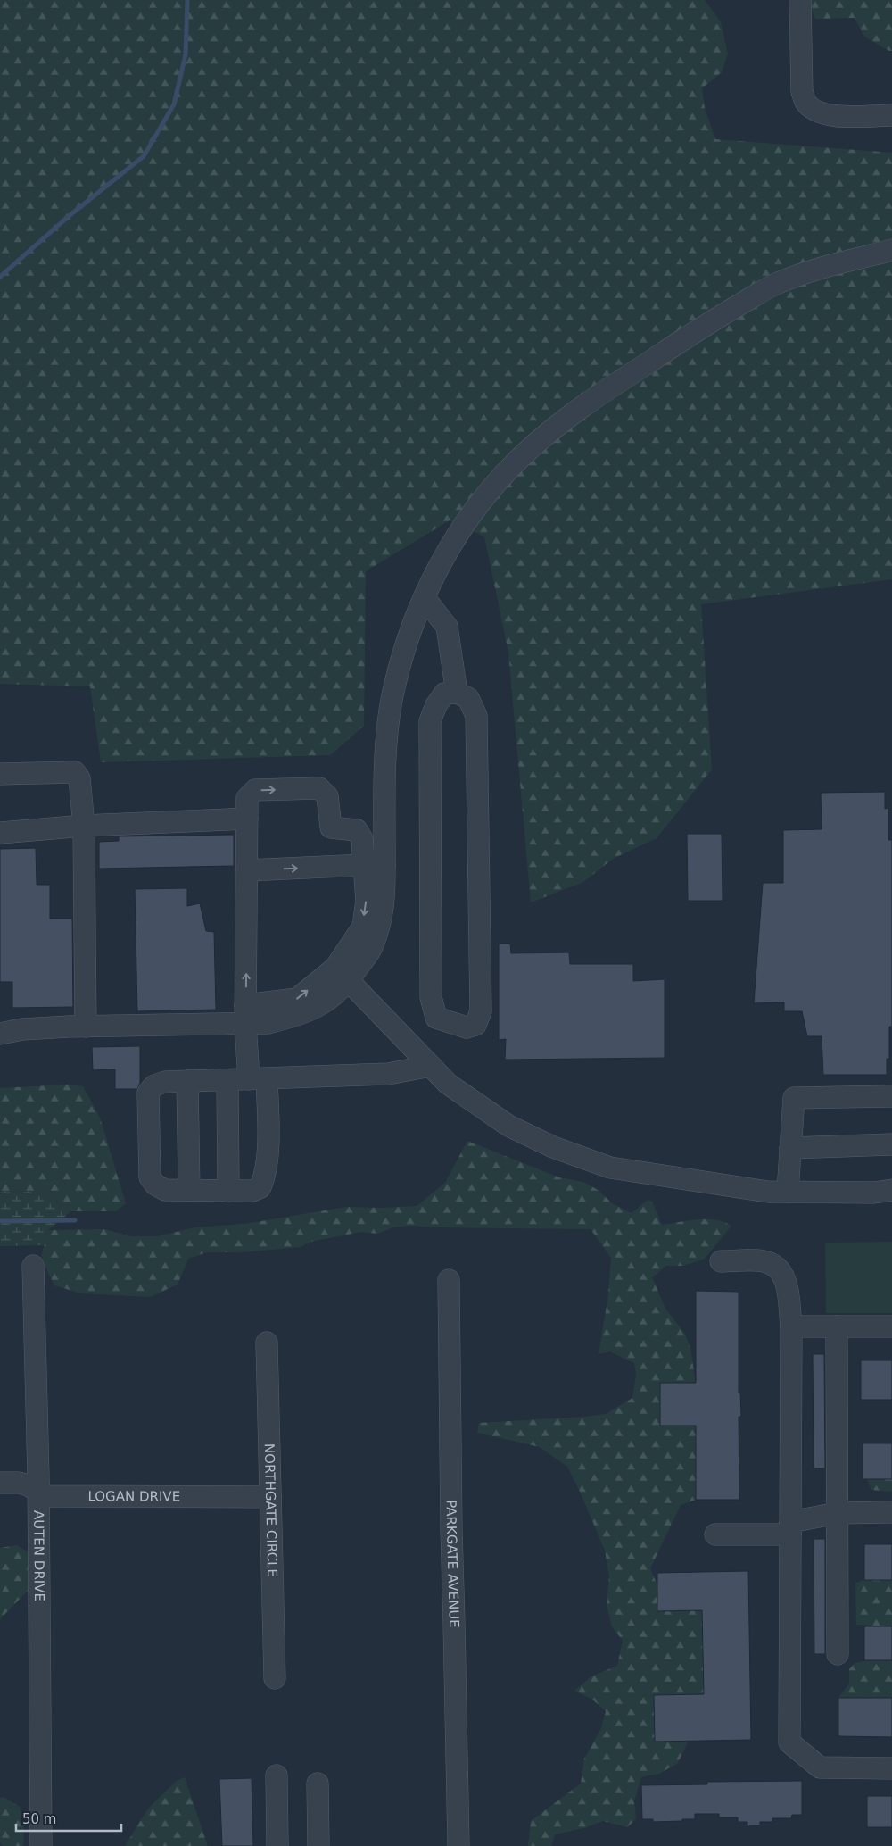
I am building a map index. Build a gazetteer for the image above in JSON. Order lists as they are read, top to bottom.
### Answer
{
  "streets": {
    "street": [
      "LOGAN DRIVE",
      "NORTHGATE CIRCLE",
      "AUTEN DRIVE",
      "PARKGATE AVENUE"
    ]
  },
  "crossings": [
    ["LOGAN DRIVE", "NORTHGATE CIRCLE"],
    ["LOGAN DRIVE", "AUTEN DRIVE"]
  ],
  "scale_bar": "50 m"
}
